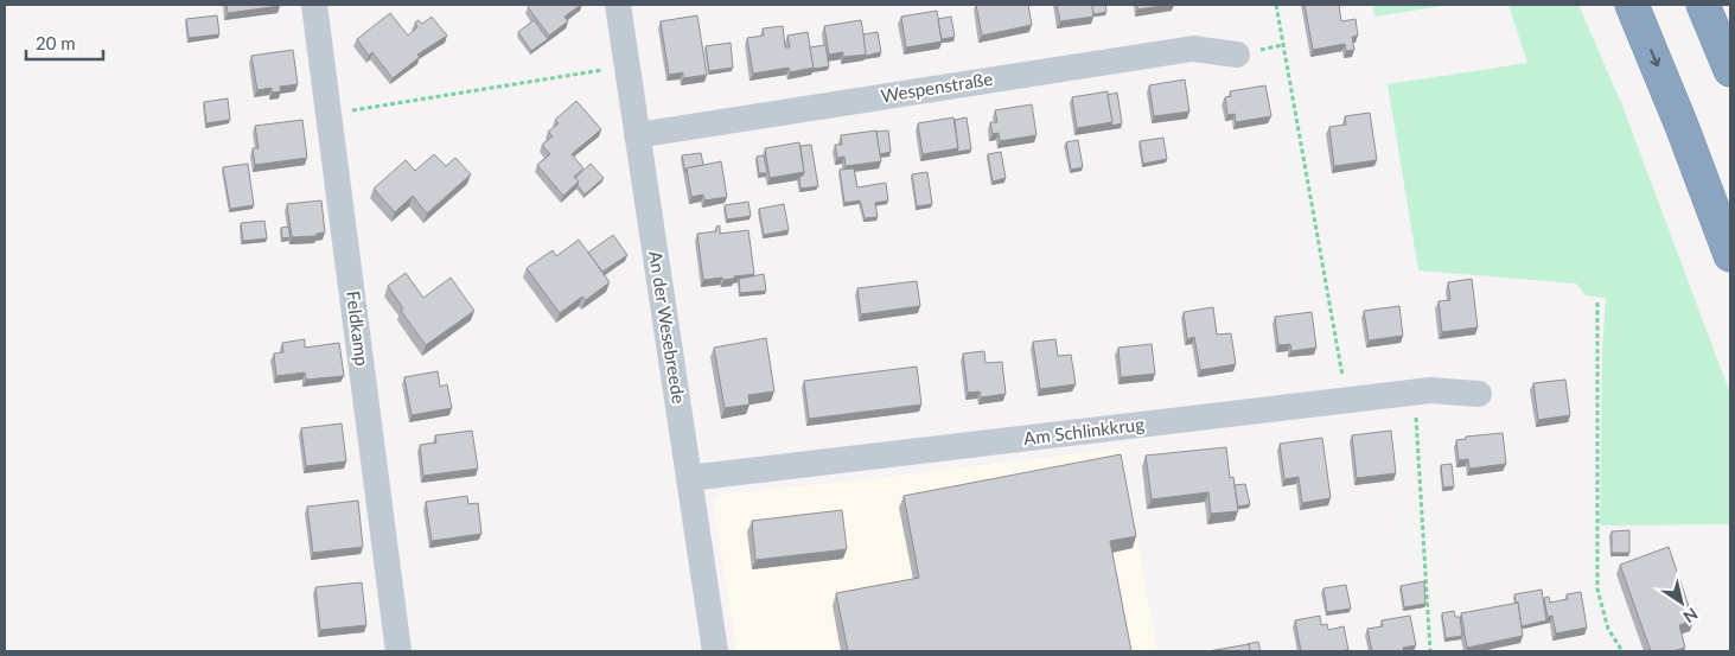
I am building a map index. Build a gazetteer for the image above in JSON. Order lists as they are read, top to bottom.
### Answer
{
  "streets": {
    "street": [
      "Wespenstraße",
      "An der Wesebreede",
      "Feldkamp",
      "Am Schlinkkrug"
    ]
  },
  "crossings": [
    ["Wespenstraße", "An der Wesebreede"],
    ["An der Wesebreede", "Am Schlinkkrug"]
  ],
  "scale_bar": "20 m",
  "north": "bottom right"
}
